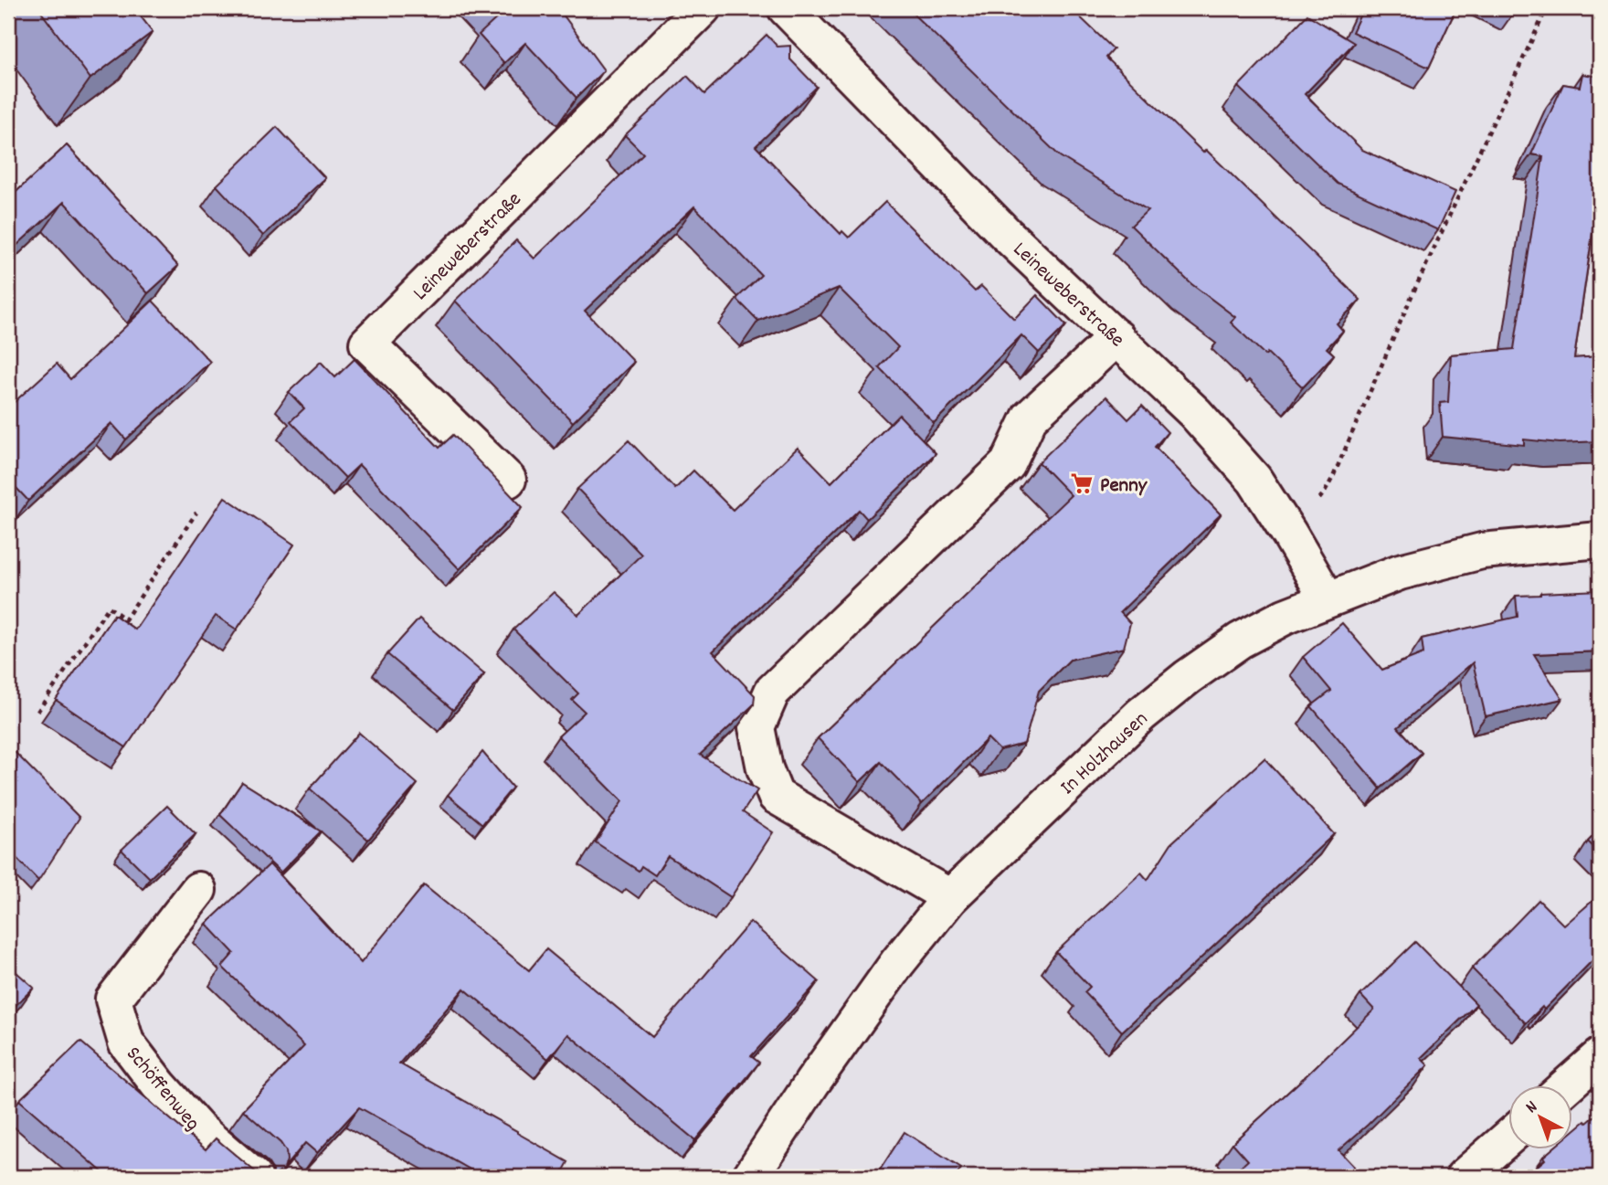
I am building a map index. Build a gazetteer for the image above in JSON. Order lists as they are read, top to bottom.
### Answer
{
  "streets": {
    "street": ["Leineweberstraße", "In Holzhausen", "Schöffenweg"]
  },
  "crossings": [
    ["Leineweberstraße", "In Holzhausen"]
  ],
  "places": {
    "supermarket": ["Penny"]
  },
  "north": "top left"
}
